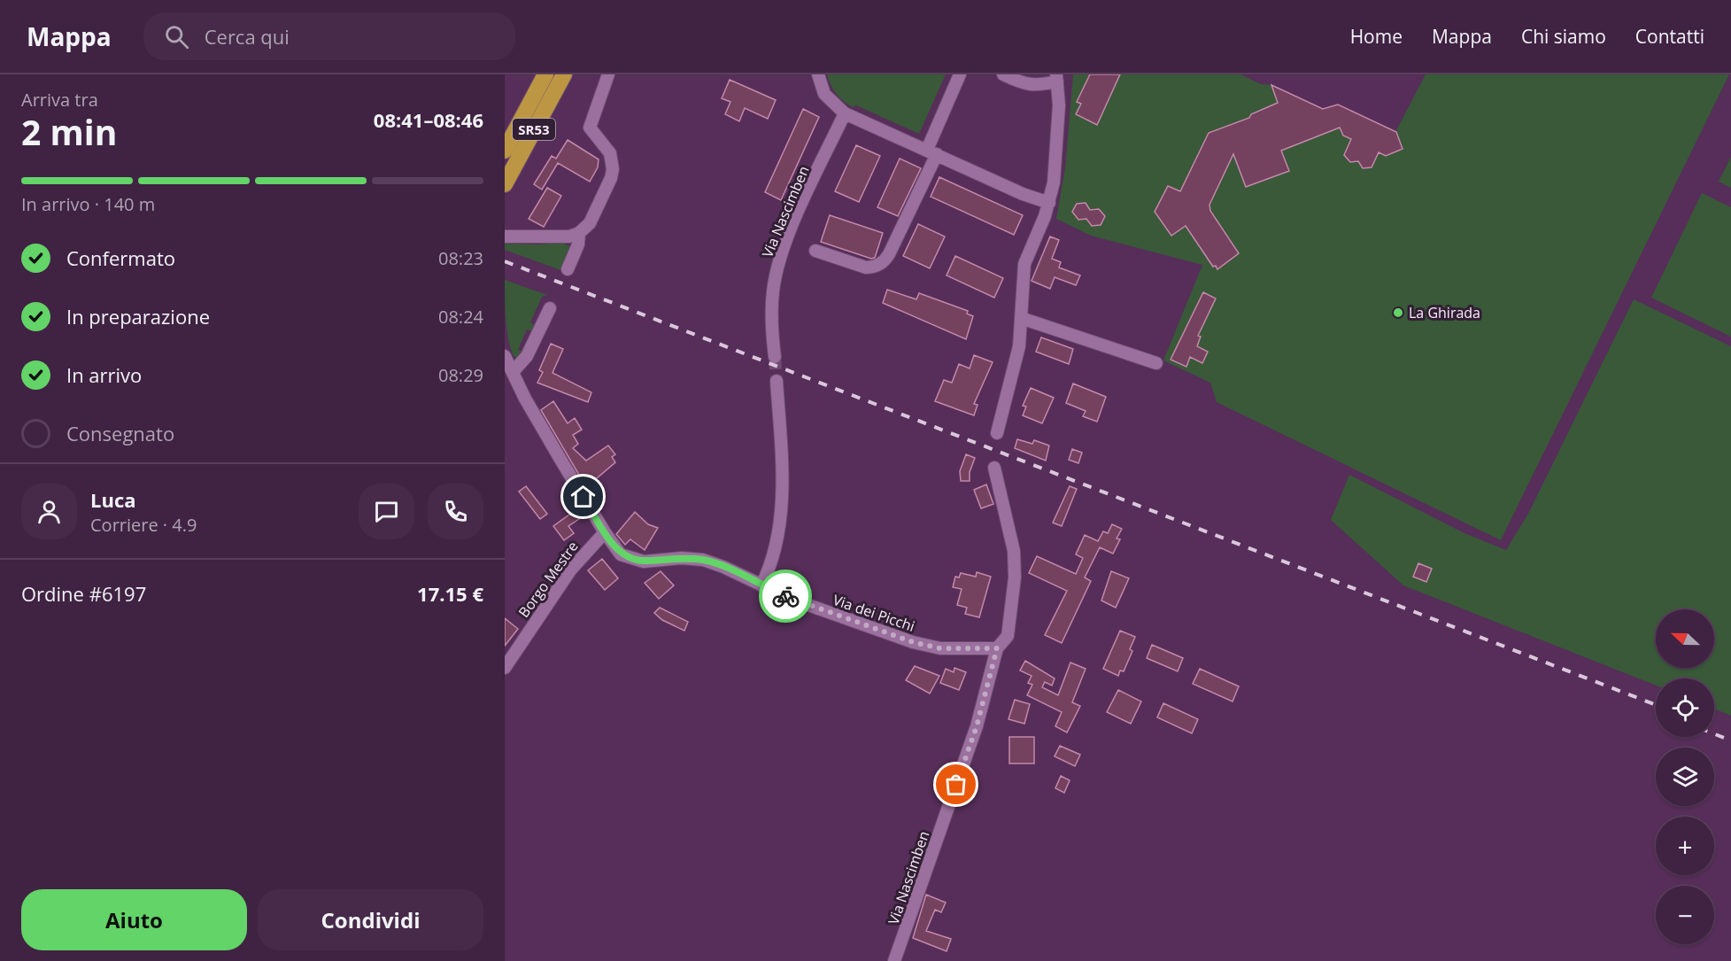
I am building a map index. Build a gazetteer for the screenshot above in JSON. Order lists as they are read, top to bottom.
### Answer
{
  "streets": {
    "highway": ["SR53"],
    "street": ["Via Nascimben", "Borgo Mestre", "Via dei Picchi"]
  },
  "crossings": [
    ["Via Nascimben", "Via dei Picchi"],
    ["Borgo Mestre", "Via dei Picchi"]
  ],
  "places": ["La Ghirada"],
  "north": "left",
  "page": {
    "header": "Mappa",
    "search": "Cerca qui",
    "nav": [
      "Home",
      "Mappa",
      "Chi siamo",
      "Contatti"
    ],
    "heading": ["2 min", "Arriva tra", "08:41–08:46"],
    "panel": [
      "Luca",
      "Corriere · 4.9",
      "Ordine #6197",
      "17.15 €"
    ],
    "bar": "In arrivo · 140 m",
    "list": [
      ["Confermato", "08:23"],
      ["In preparazione", "08:24"],
      ["In arrivo", "08:29"],
      "Consegnato"
    ],
    "map_buttons": ["+", "−"],
    "buttons": ["Aiuto", "Condividi"]
  }
}
